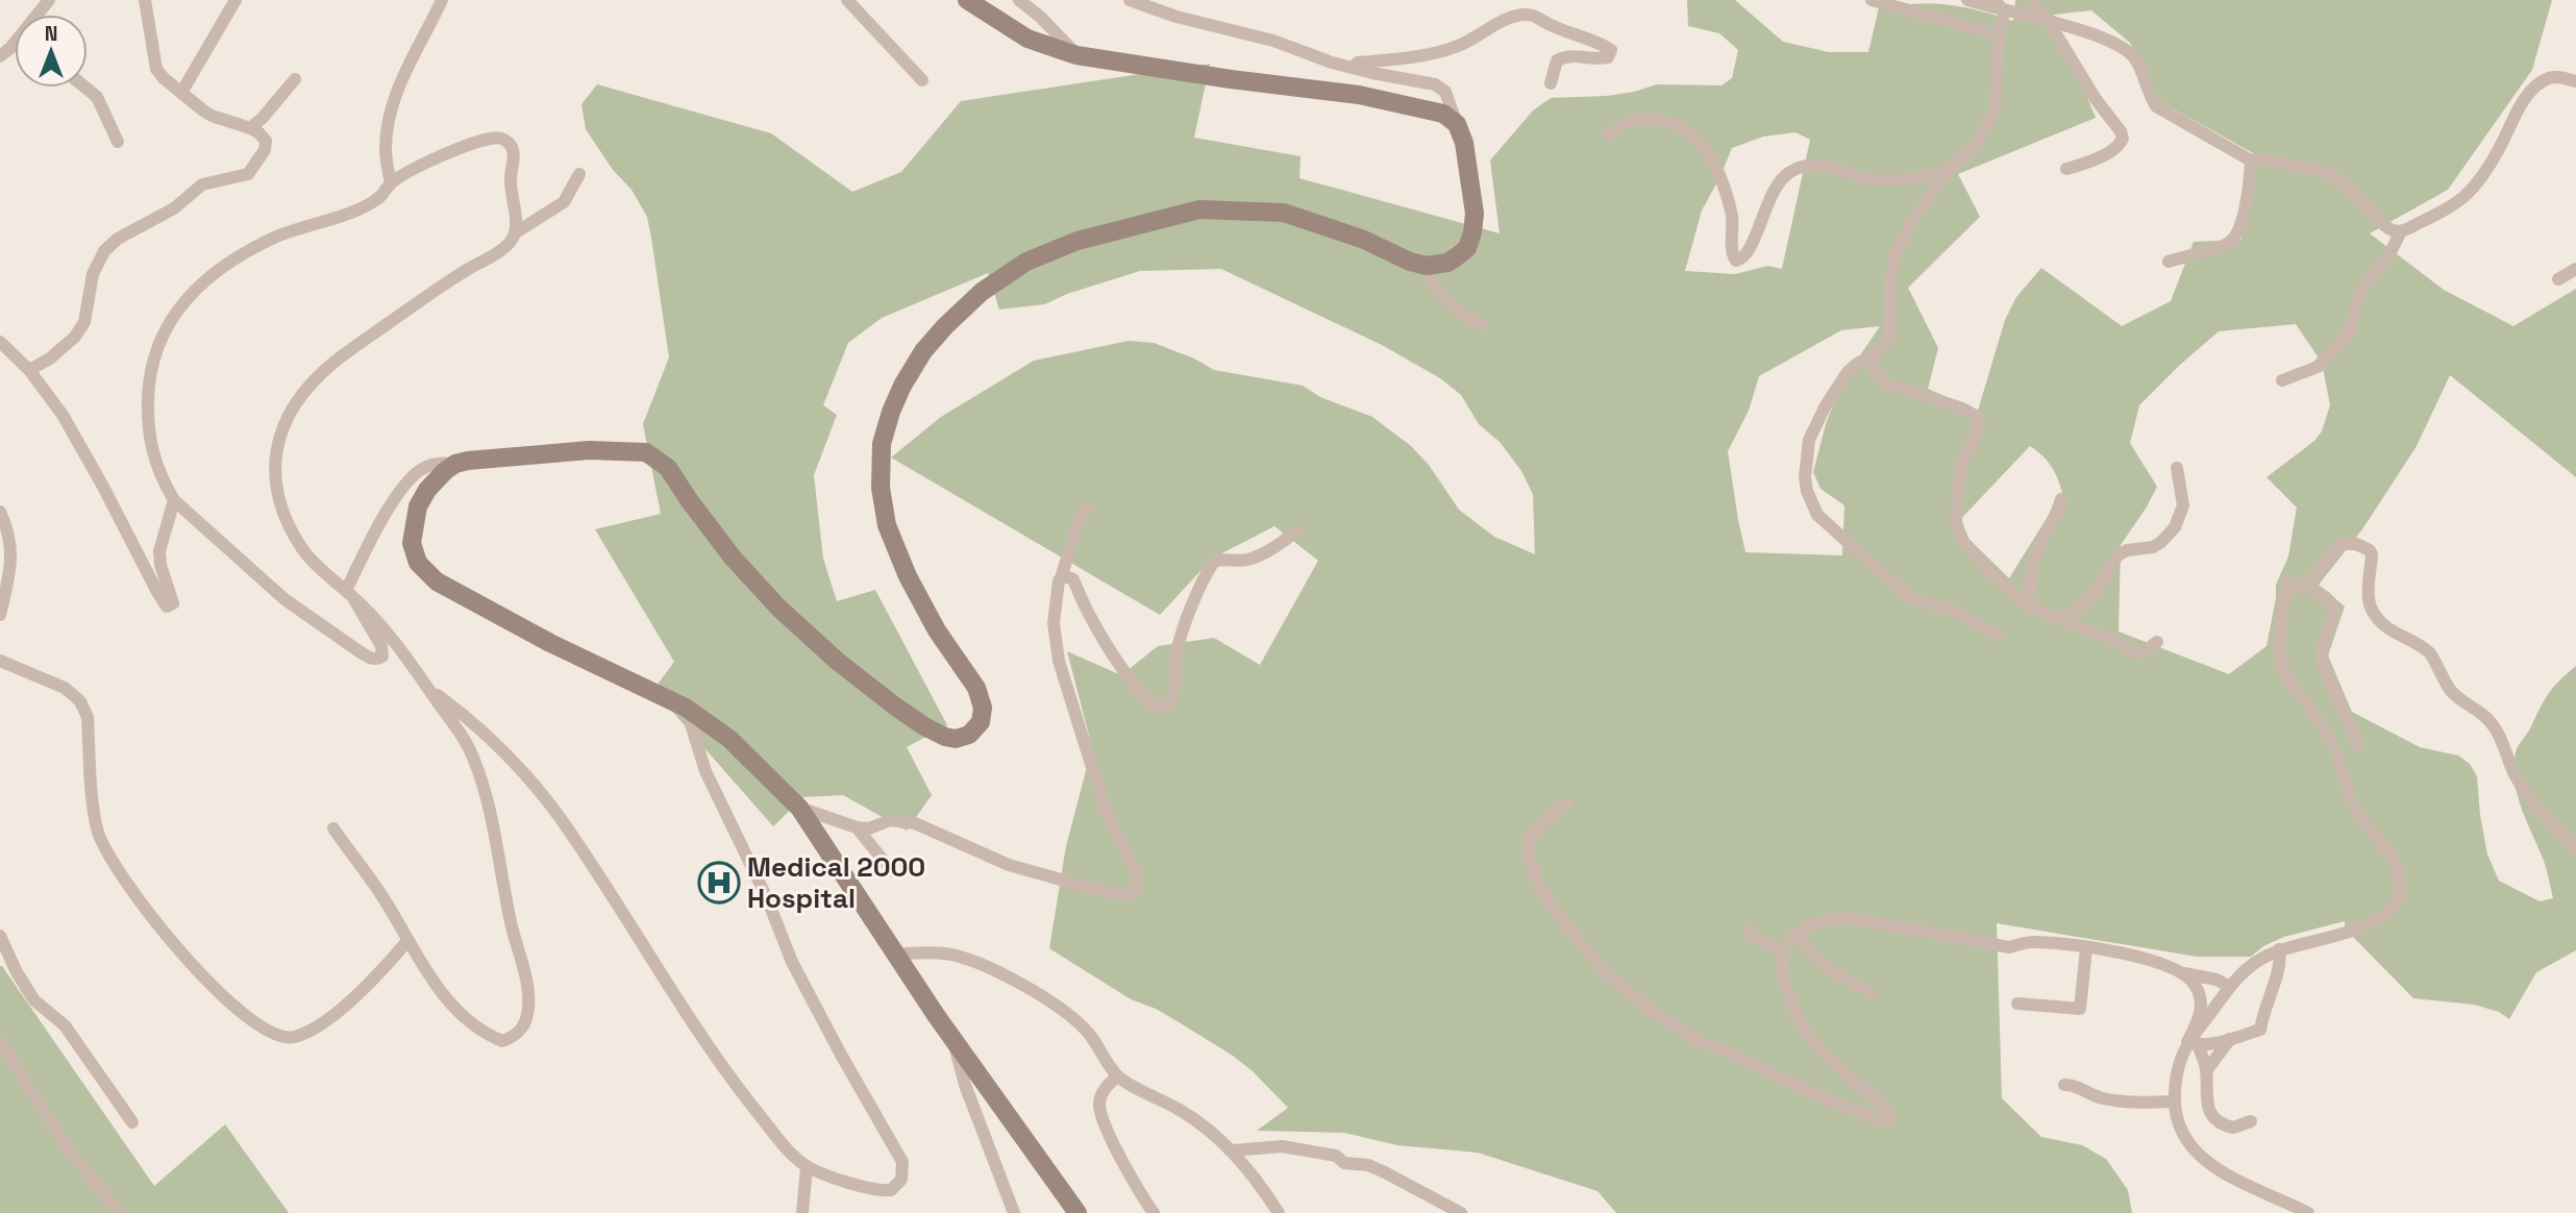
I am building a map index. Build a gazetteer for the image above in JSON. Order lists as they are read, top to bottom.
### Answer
{
  "places": {
    "hospital": ["Medical 2000 Hospital"]
  },
  "north": "top"
}
